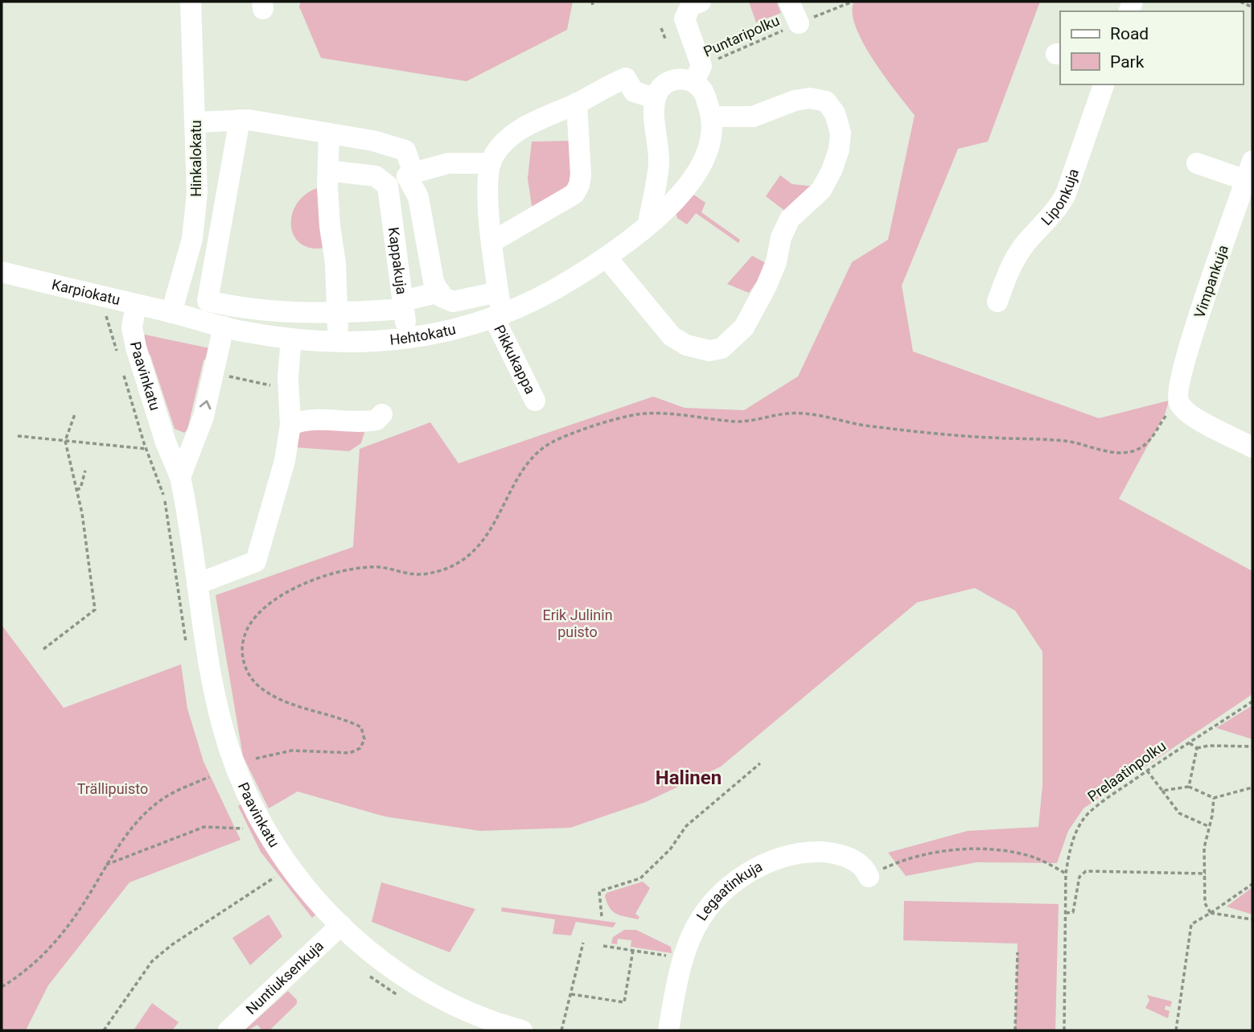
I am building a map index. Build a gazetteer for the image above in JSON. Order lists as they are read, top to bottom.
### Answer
{
  "streets": {
    "street": [
      "Hinkalokatu",
      "Liponkuja",
      "Kappakuja",
      "Vimpankuja",
      "Karpiokatu",
      "Hehtokatu",
      "Pikkukappa",
      "Paavinkatu",
      "Legaatinkuja",
      "Nuntiuksenkuja"
    ],
    "path": ["Puntaripolku", "Prelaatinpolku"]
  },
  "crossings": [
    ["Puntaripolku", "Hehtokatu"],
    ["Hinkalokatu", "Karpiokatu"],
    ["Hinkalokatu", "Hehtokatu"],
    ["Kappakuja", "Hehtokatu"],
    ["Karpiokatu", "Hehtokatu"],
    ["Karpiokatu", "Paavinkatu"],
    ["Hehtokatu", "Pikkukappa"],
    ["Hehtokatu", "Paavinkatu"],
    ["Paavinkatu", "Nuntiuksenkuja"]
  ],
  "districts": ["Halinen"],
  "parks": ["Erik Julinin puisto", "Trällipuisto"],
  "legend": ["Road", "Park"]
}
